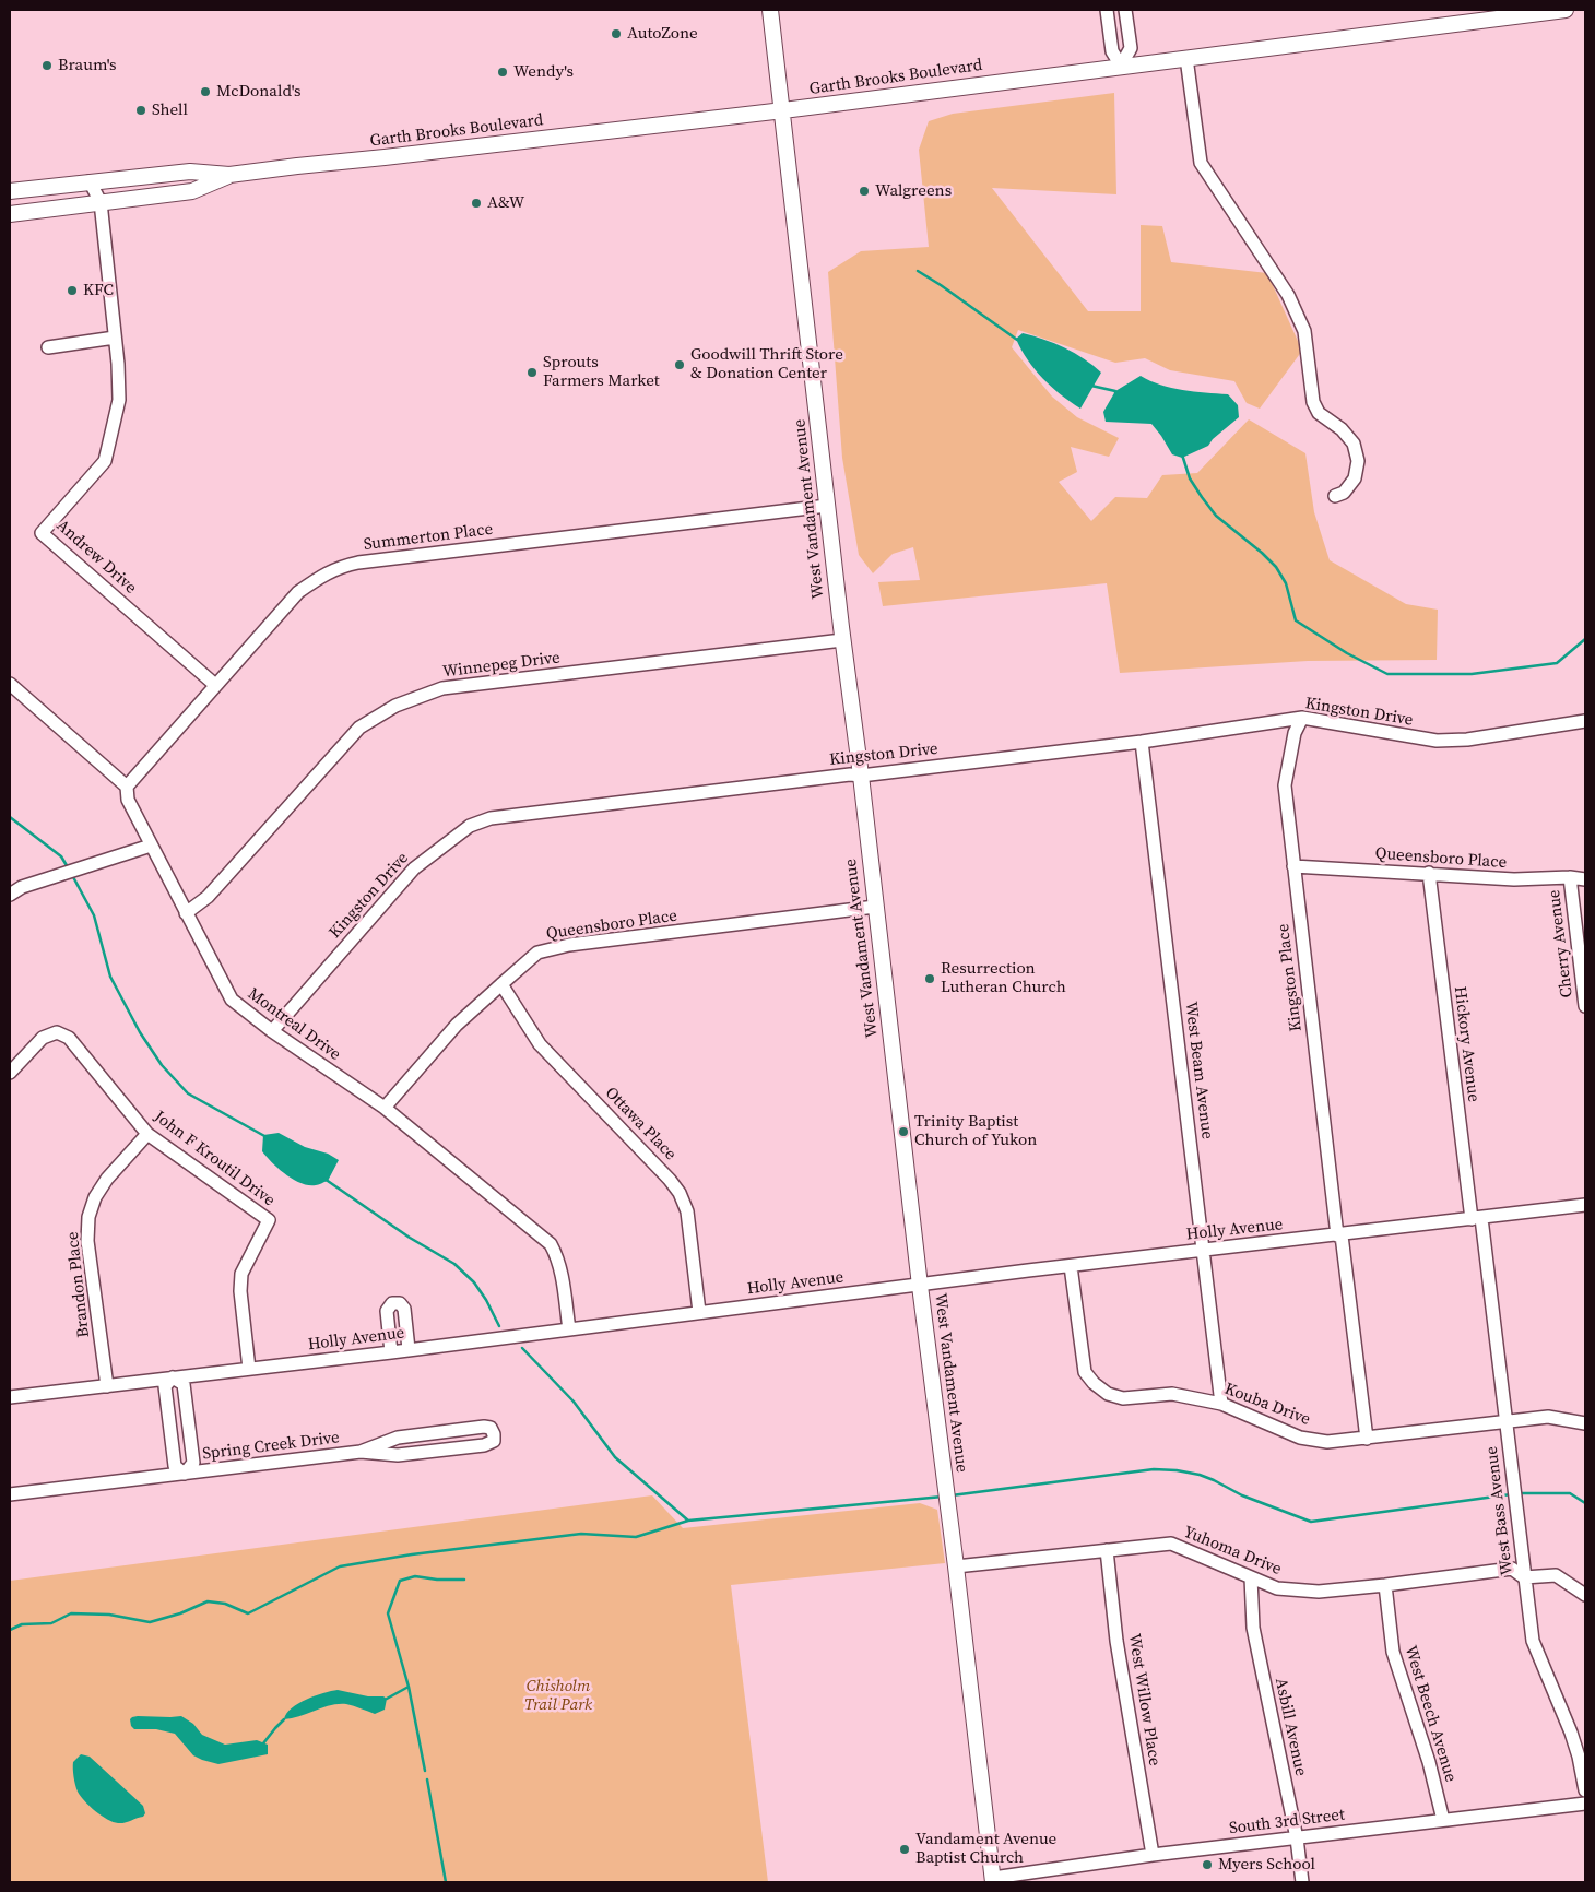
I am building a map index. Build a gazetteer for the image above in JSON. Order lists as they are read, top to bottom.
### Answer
{
  "streets": {
    "street": [
      "Garth Brooks Boulevard",
      "West Vandament Avenue",
      "Summerton Place",
      "Andrew Drive",
      "Winnepeg Drive",
      "Kingston Drive",
      "Queensboro Place",
      "Cherry Avenue",
      "Kingston Place",
      "Montreal Drive",
      "Hickory Avenue",
      "West Beam Avenue",
      "Ottawa Place",
      "John F Kroutil Drive",
      "Holly Avenue",
      "Brandon Place",
      "Kouba Drive",
      "Spring Creek Drive",
      "West Bass Avenue",
      "Yuhoma Drive",
      "West Willow Place",
      "West Beech Avenue",
      "Asbill Avenue",
      "South 3rd Street"
    ]
  },
  "crossings": [
    ["Garth Brooks Boulevard", "West Vandament Avenue"],
    ["Garth Brooks Boulevard", "Andrew Drive"],
    ["West Vandament Avenue", "Summerton Place"],
    ["West Vandament Avenue", "Winnepeg Drive"],
    ["West Vandament Avenue", "Kingston Drive"],
    ["West Vandament Avenue", "Queensboro Place"],
    ["West Vandament Avenue", "Holly Avenue"],
    ["West Vandament Avenue", "Yuhoma Drive"],
    ["West Vandament Avenue", "South 3rd Street"],
    ["Summerton Place", "Andrew Drive"],
    ["Summerton Place", "Montreal Drive"],
    ["Winnepeg Drive", "Montreal Drive"],
    ["Kingston Drive", "Kingston Place"],
    ["Kingston Drive", "Montreal Drive"],
    ["Kingston Drive", "West Beam Avenue"],
    ["Queensboro Place", "Cherry Avenue"],
    ["Queensboro Place", "Kingston Place"],
    ["Queensboro Place", "Montreal Drive"],
    ["Queensboro Place", "Hickory Avenue"],
    ["Queensboro Place", "Ottawa Place"],
    ["Kingston Place", "Holly Avenue"],
    ["Kingston Place", "Kouba Drive"],
    ["Montreal Drive", "Holly Avenue"],
    ["Hickory Avenue", "Holly Avenue"],
    ["Hickory Avenue", "West Bass Avenue"],
    ["West Beam Avenue", "Holly Avenue"],
    ["West Beam Avenue", "Kouba Drive"],
    ["Ottawa Place", "Holly Avenue"],
    ["John F Kroutil Drive", "Holly Avenue"],
    ["John F Kroutil Drive", "Brandon Place"],
    ["Holly Avenue", "Brandon Place"],
    ["Holly Avenue", "Kouba Drive"],
    ["Holly Avenue", "Spring Creek Drive"],
    ["Holly Avenue", "West Bass Avenue"],
    ["Kouba Drive", "West Bass Avenue"],
    ["West Bass Avenue", "Yuhoma Drive"],
    ["Yuhoma Drive", "West Willow Place"],
    ["Yuhoma Drive", "West Beech Avenue"],
    ["Yuhoma Drive", "Asbill Avenue"],
    ["West Willow Place", "South 3rd Street"],
    ["West Beech Avenue", "South 3rd Street"],
    ["Asbill Avenue", "South 3rd Street"]
  ],
  "parks": ["Chisholm Trail Park"],
  "places": [
    "AutoZone",
    "Braum's",
    "Wendy's",
    "McDonald's",
    "Shell",
    "Walgreens",
    "A&W",
    "KFC",
    "Goodwill Thrift Store & Donation Center",
    "Sprouts Farmers Market",
    "Resurrection Lutheran Church",
    "Trinity Baptist Church of Yukon",
    "Vandament Avenue Baptist Church",
    "Myers School"
  ]
}
